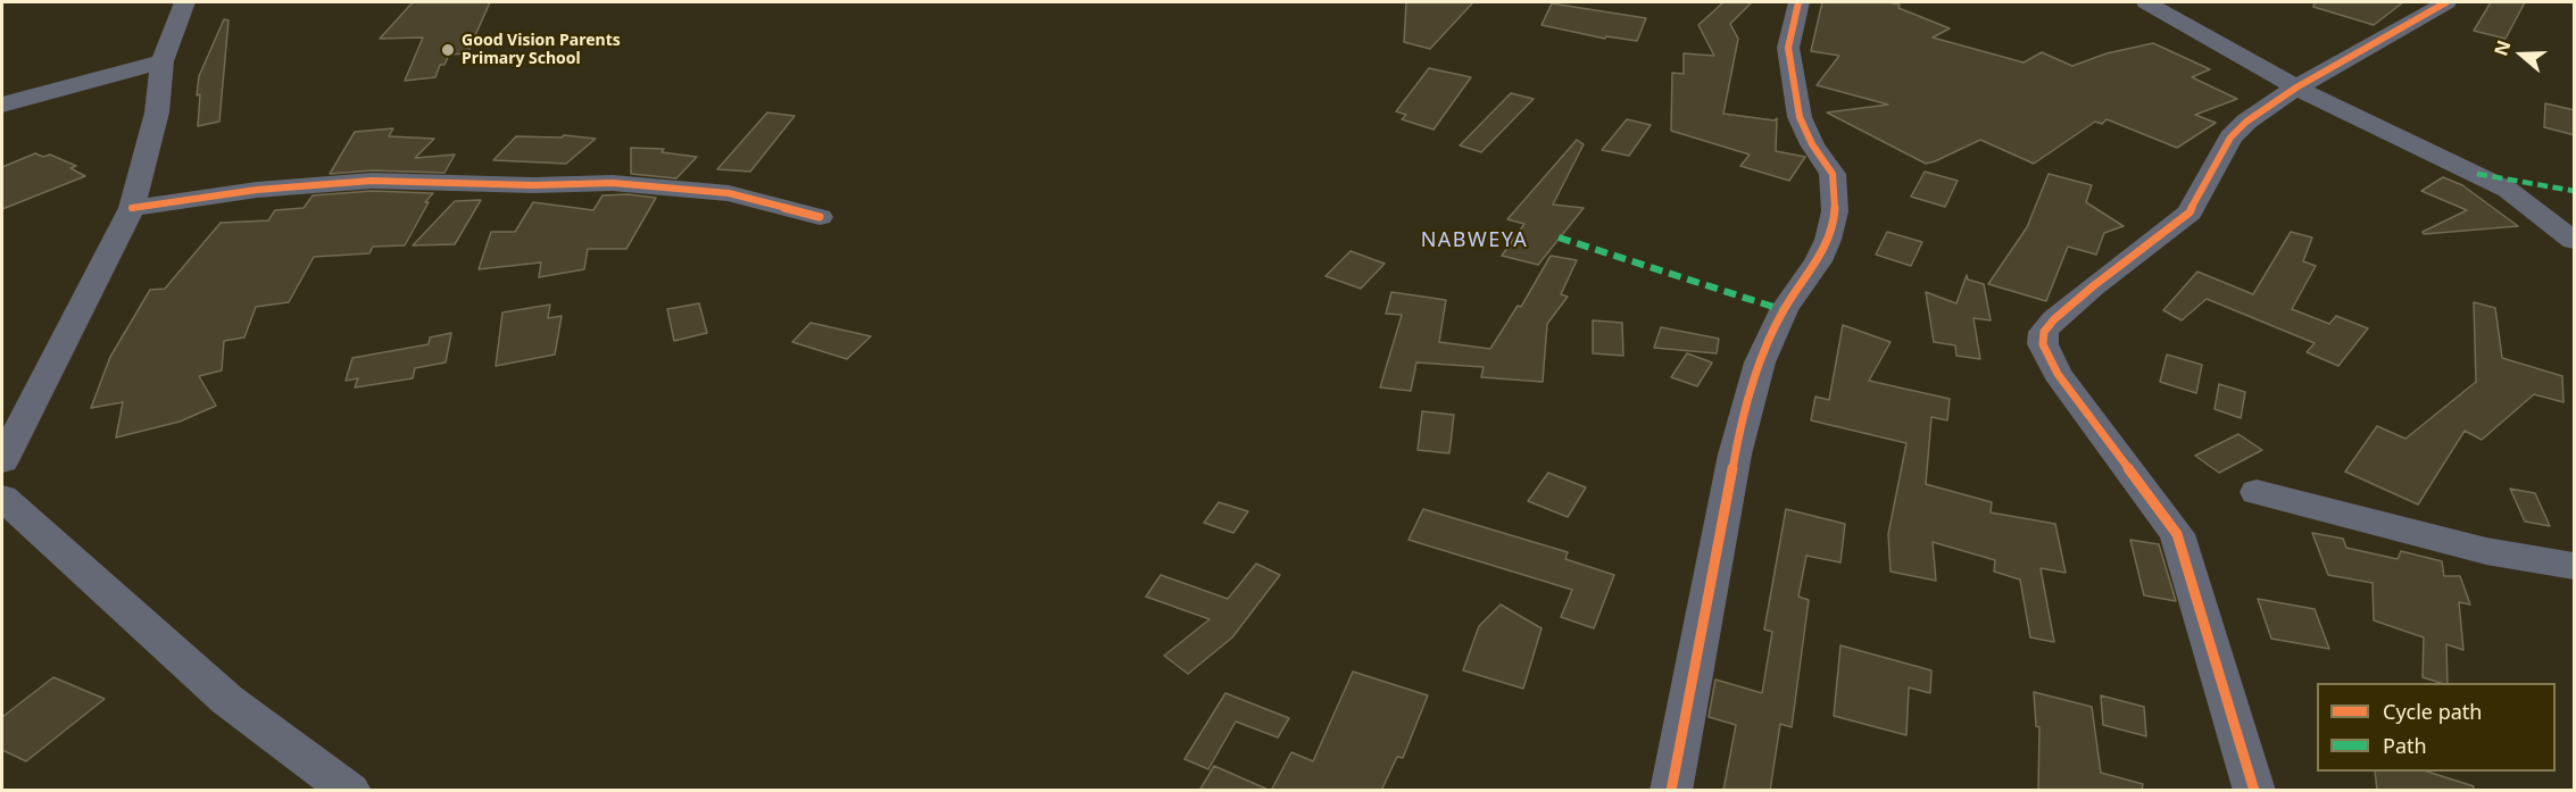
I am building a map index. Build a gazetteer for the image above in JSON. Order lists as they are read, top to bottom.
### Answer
{
  "districts": ["NABWEYA"],
  "places": ["Good Vision Parents Primary School"],
  "legend": ["Cycle path", "Path"],
  "north": "left"
}
